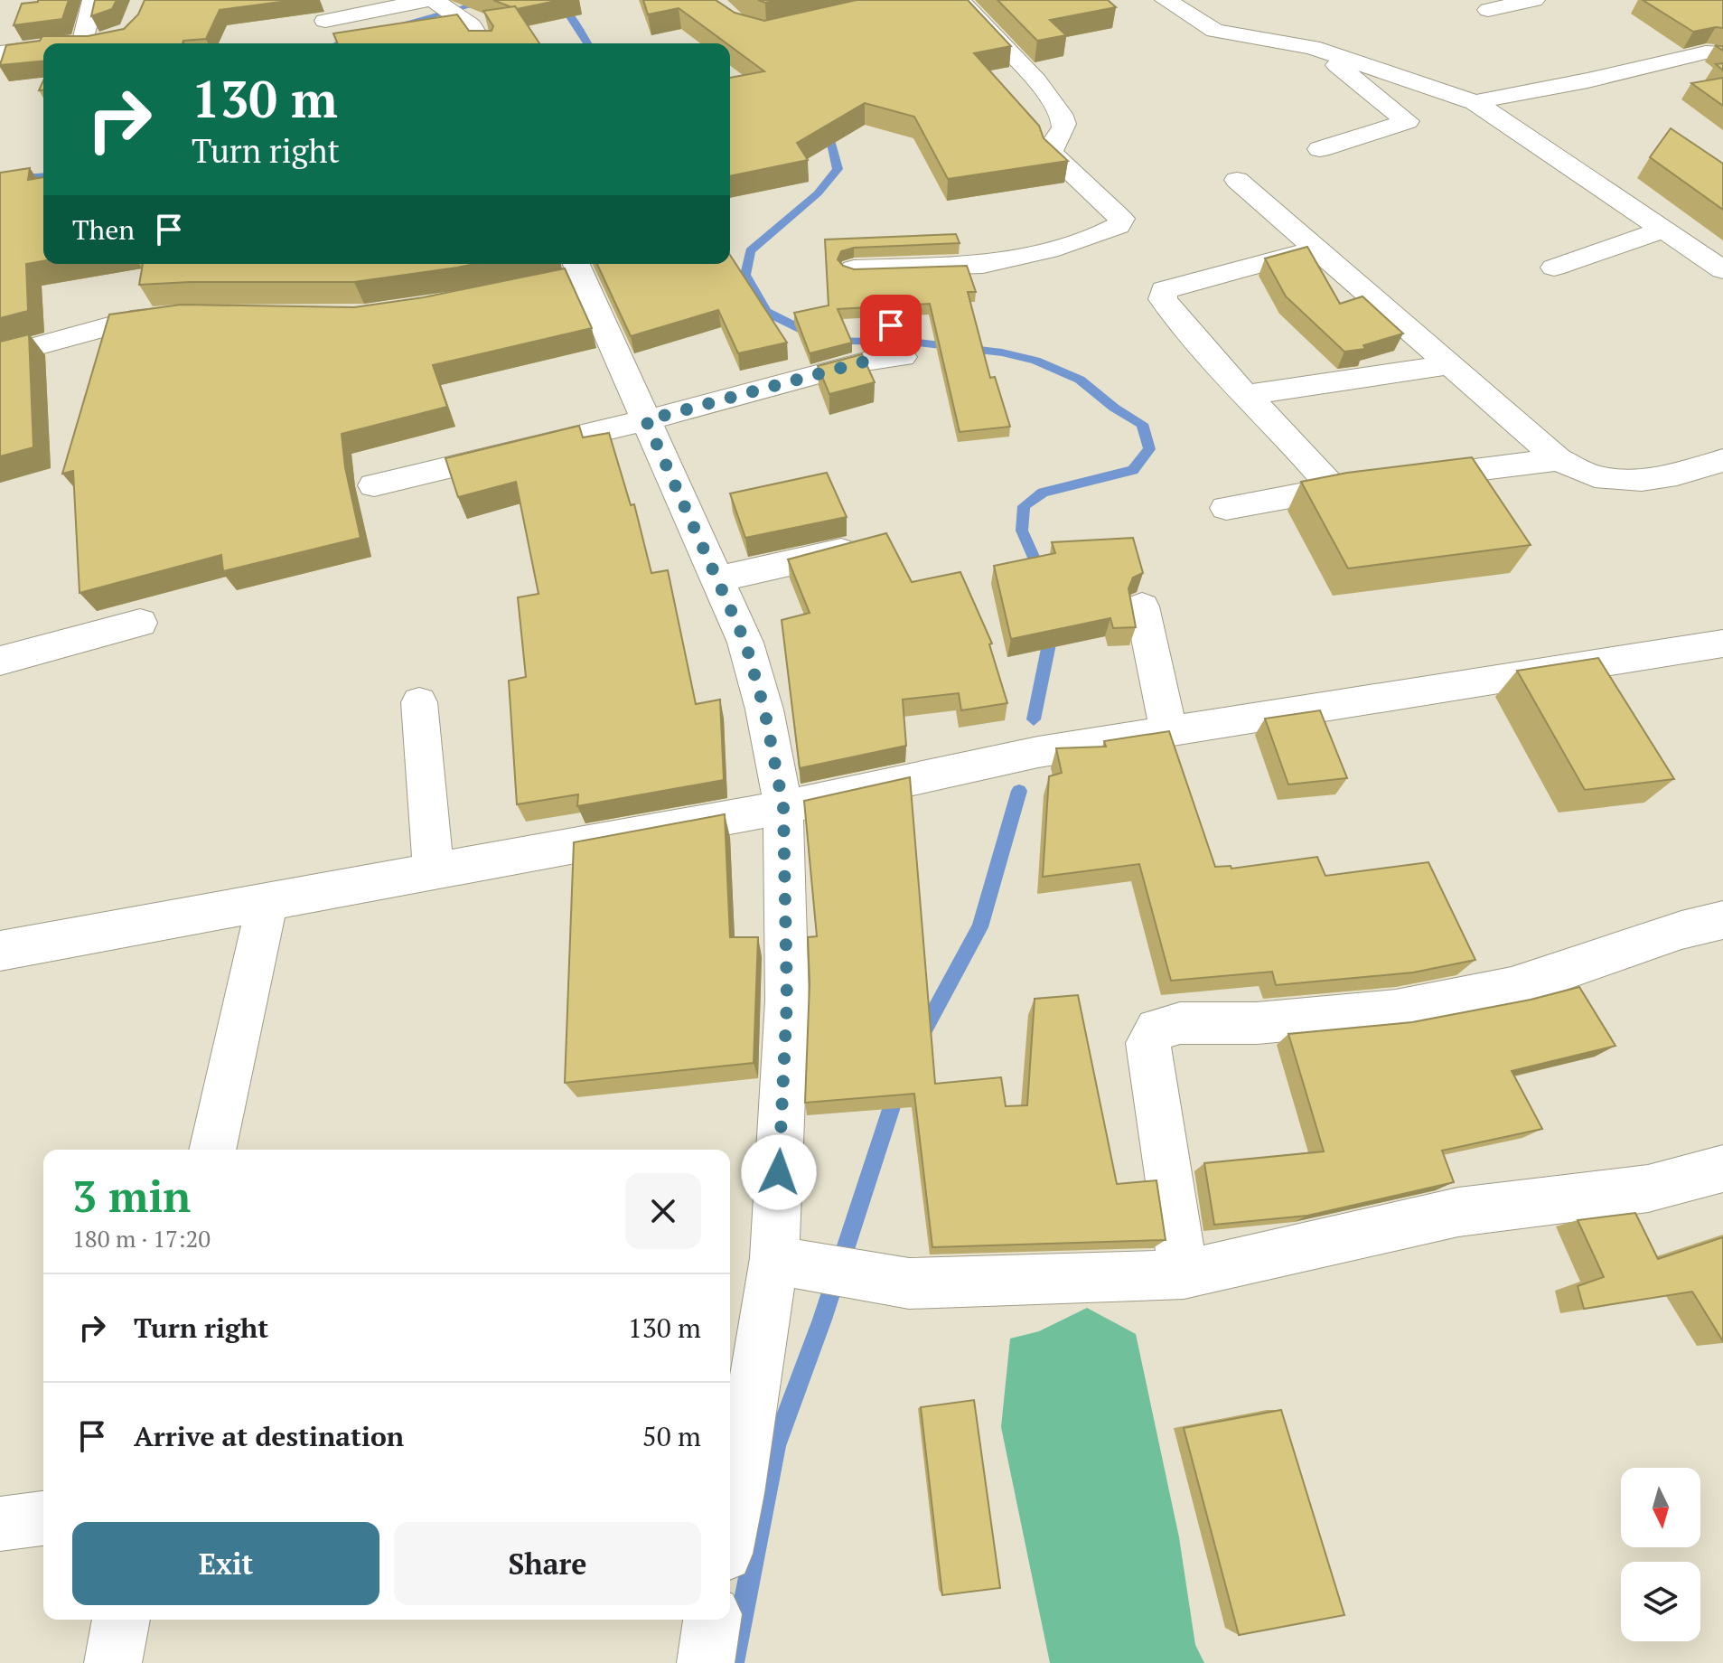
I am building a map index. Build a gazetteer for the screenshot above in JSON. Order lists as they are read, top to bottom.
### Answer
{
  "north": "bottom",
  "page": {
    "turn": ["130 m", "Turn right"],
    "then": "Then",
    "heading": ["3 min", "180 m · 17:20"],
    "list": [
      {
        "name": "Turn right",
        "value": "130 m"
      },
      {
        "name": "Arrive at destination",
        "value": "50 m"
      }
    ],
    "buttons": ["Exit", "Share"]
  }
}
